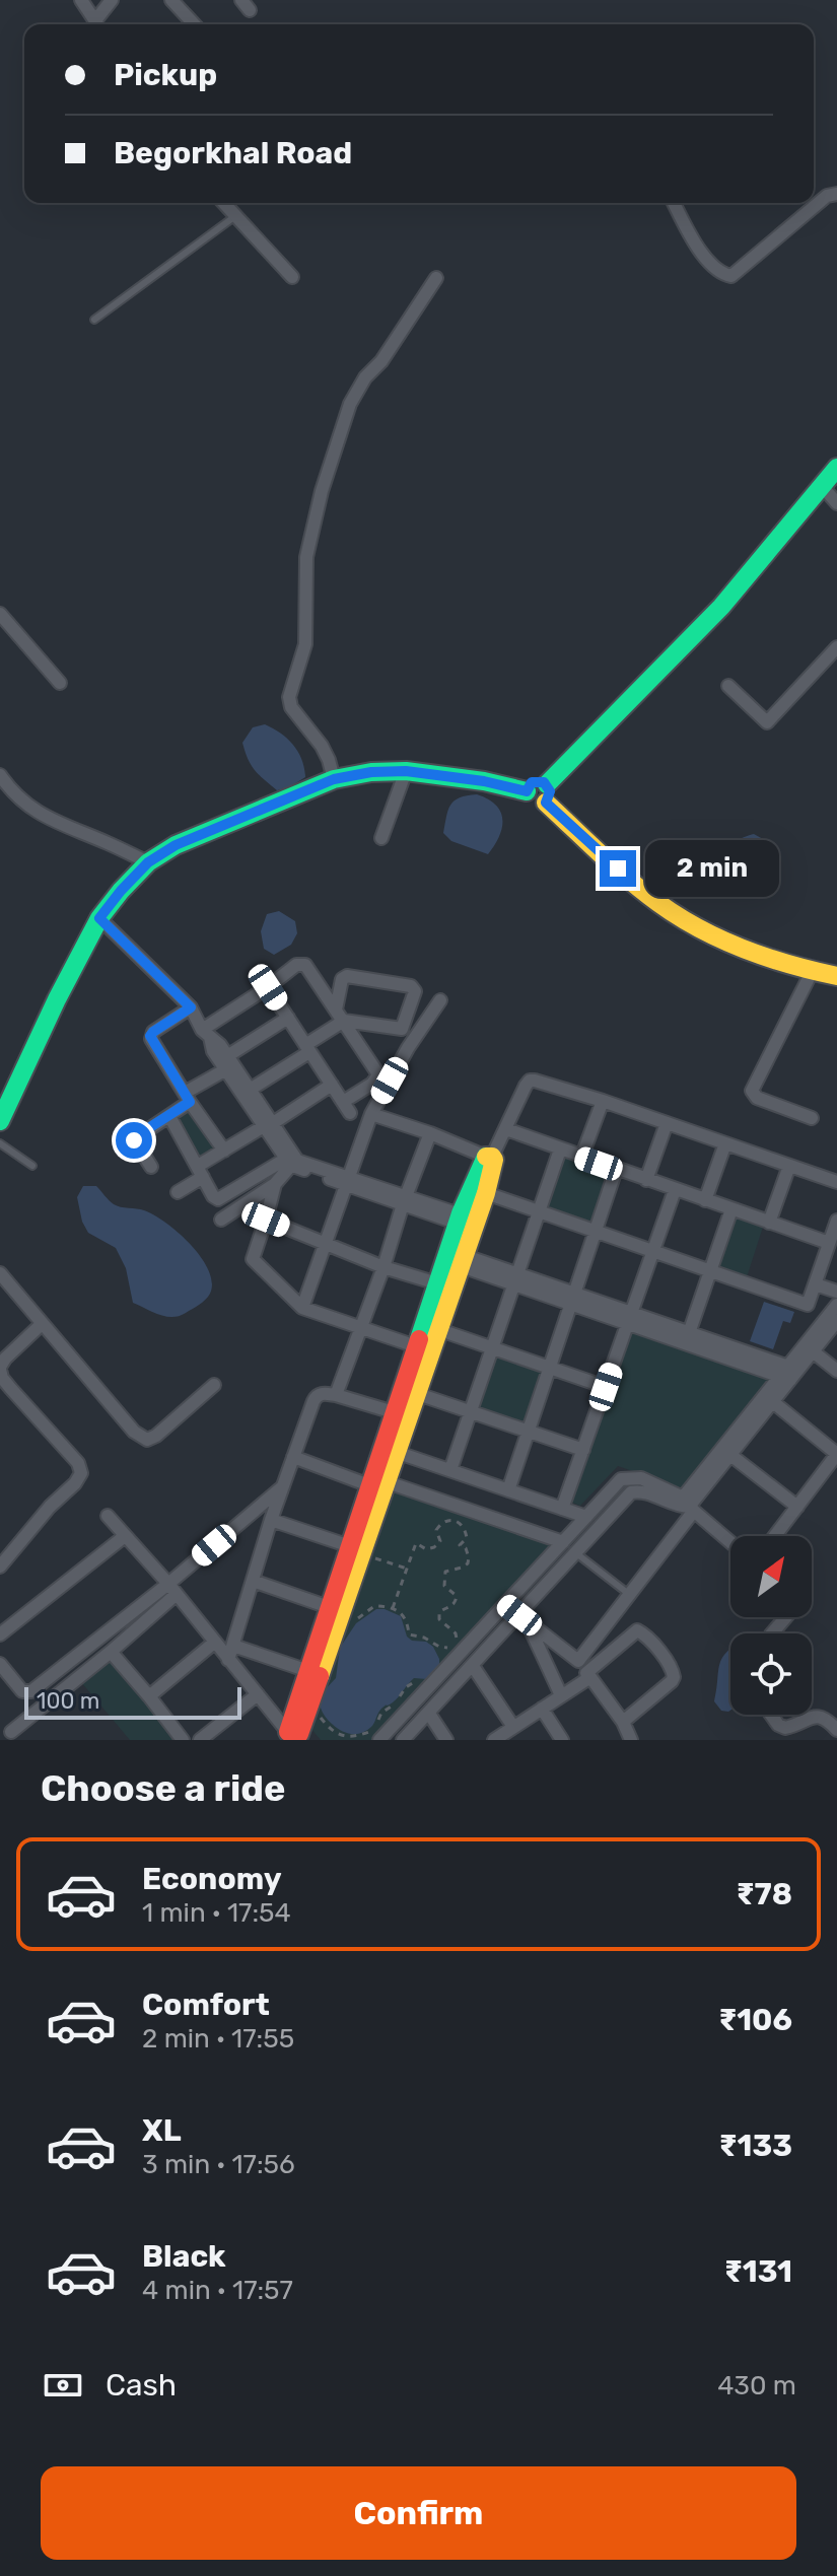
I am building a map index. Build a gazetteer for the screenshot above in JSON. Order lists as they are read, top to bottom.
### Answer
{
  "scale_bar": "100 m",
  "north": "top right",
  "page": {
    "banner": ["Pickup", "Begorkhal Road"],
    "bubble": "2 min",
    "scale": "100 m",
    "heading": "Choose a ride",
    "list": [
      {
        "name": "Economy",
        "note": "1 min · 17:54",
        "value": "₹78"
      },
      {
        "name": "Comfort",
        "note": "2 min · 17:55",
        "value": "₹106"
      },
      {
        "name": "XL",
        "note": "3 min · 17:56",
        "value": "₹133"
      },
      {
        "name": "Black",
        "note": "4 min · 17:57",
        "value": "₹131"
      }
    ],
    "pay": ["Cash", "430 m"],
    "buttons": "Confirm"
  }
}
